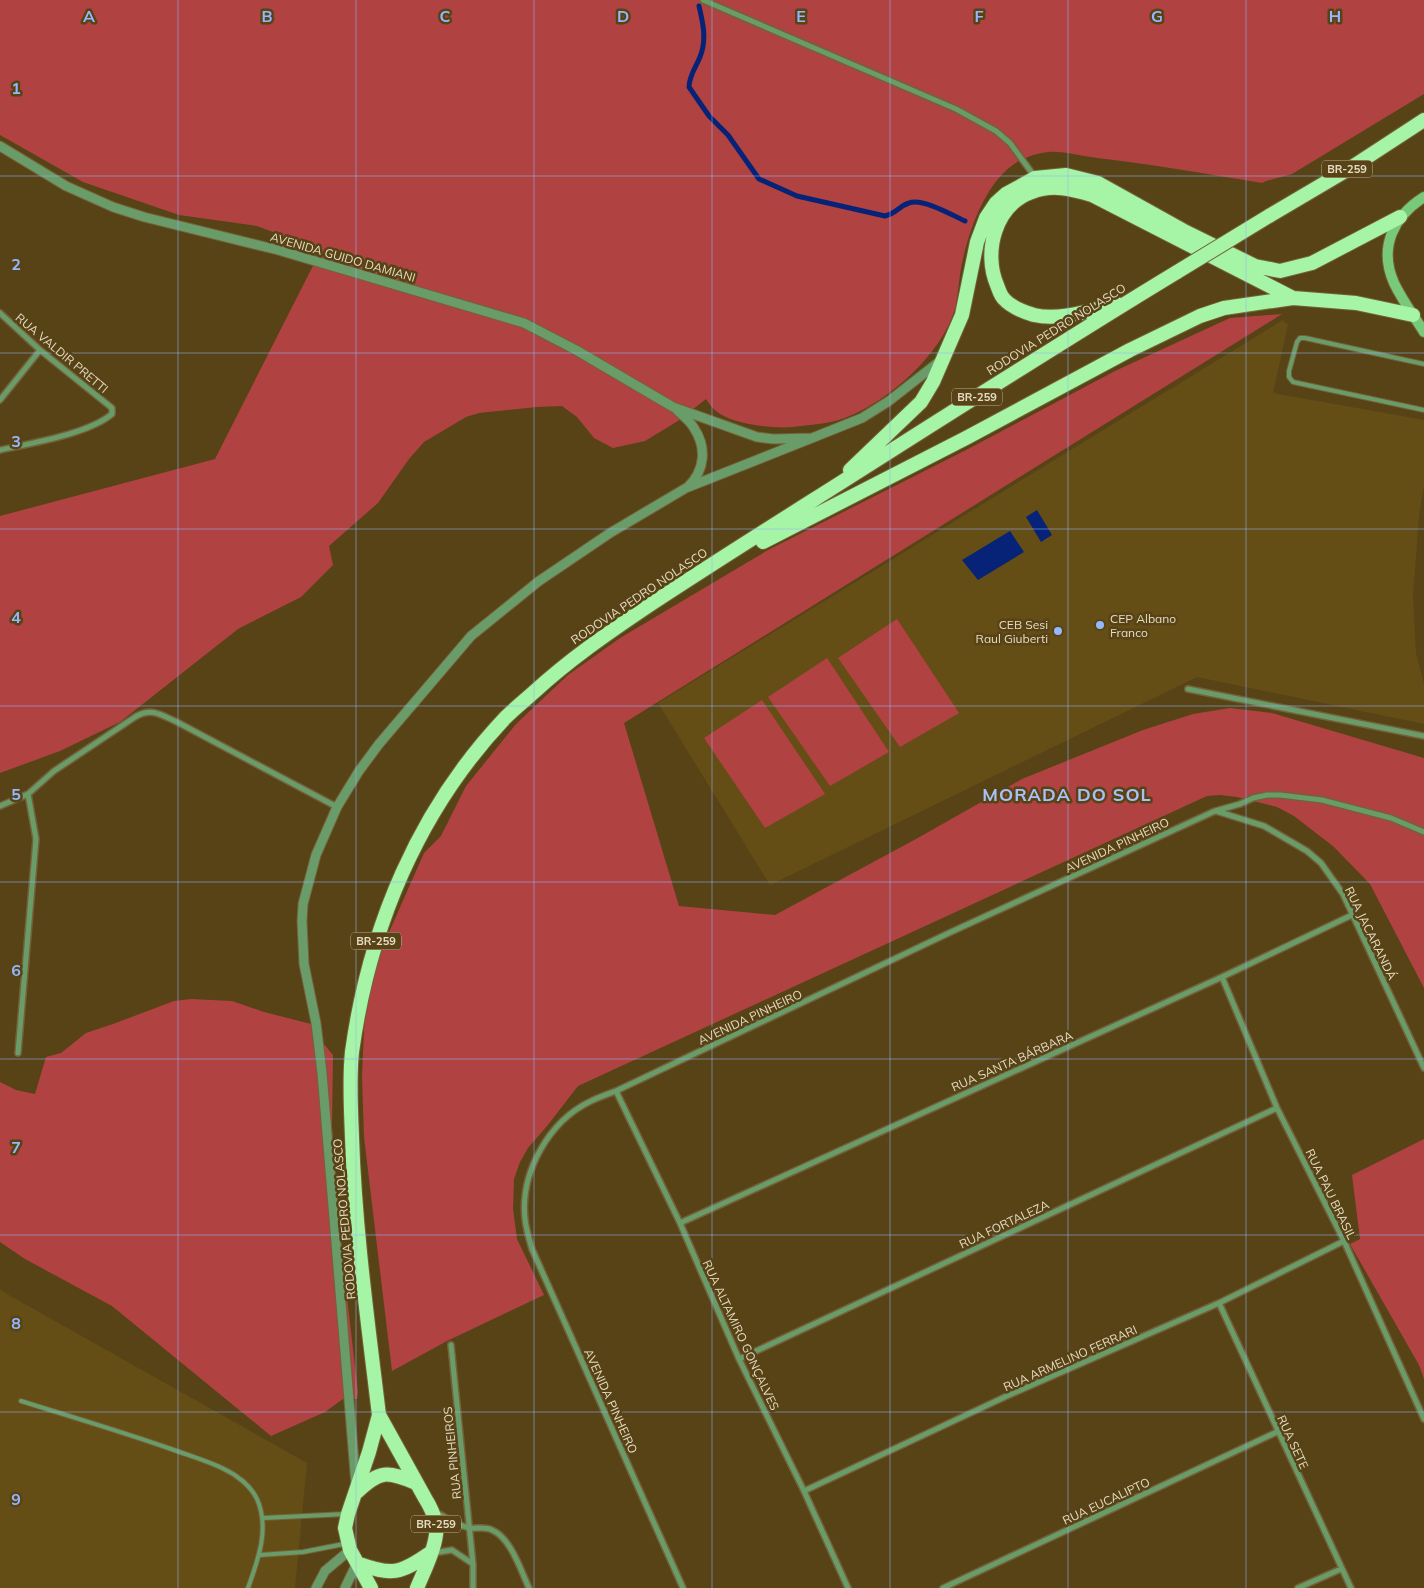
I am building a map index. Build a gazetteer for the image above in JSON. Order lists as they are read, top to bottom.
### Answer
{
  "streets": {
    "highway": ["BR-259", "RODOVIA PEDRO NOLASCO"],
    "street": [
      "AVENIDA GUIDO DAMIANI",
      "RUA VALDIR PRETTI",
      "AVENIDA PINHEIRO",
      "RUA JACARANDÁ",
      "RUA SANTA BÁRBARA",
      "RUA PAU BRASIL",
      "RUA FORTALEZA",
      "RUA ALTAMIRO GONÇALVES",
      "RUA ARMELINO FERRARI",
      "RUA SETE",
      "RUA PINHEIROS",
      "RUA EUCALIPTO"
    ]
  },
  "crossings": [
    ["AVENIDA PINHEIRO", "RUA JACARANDÁ"],
    ["AVENIDA PINHEIRO", "RUA ALTAMIRO GONÇALVES"],
    ["RUA JACARANDÁ", "RUA SANTA BÁRBARA"],
    ["RUA SANTA BÁRBARA", "RUA PAU BRASIL"],
    ["RUA SANTA BÁRBARA", "RUA ALTAMIRO GONÇALVES"],
    ["RUA PAU BRASIL", "RUA FORTALEZA"],
    ["RUA PAU BRASIL", "RUA ARMELINO FERRARI"],
    ["RUA FORTALEZA", "RUA ALTAMIRO GONÇALVES"],
    ["RUA ALTAMIRO GONÇALVES", "RUA ARMELINO FERRARI"],
    ["RUA ARMELINO FERRARI", "RUA SETE"],
    ["RUA SETE", "RUA EUCALIPTO"]
  ],
  "districts": ["MORADA DO SOL"],
  "places": ["CEP Albano Franco", "CEB Sesi Raul Giuberti"],
  "grid": {
    "columns": [
      "A",
      "B",
      "C",
      "D",
      "E",
      "F",
      "G",
      "H"
    ],
    "rows": [
      "1",
      "2",
      "3",
      "4",
      "5",
      "6",
      "7",
      "8",
      "9"
    ]
  }
}
